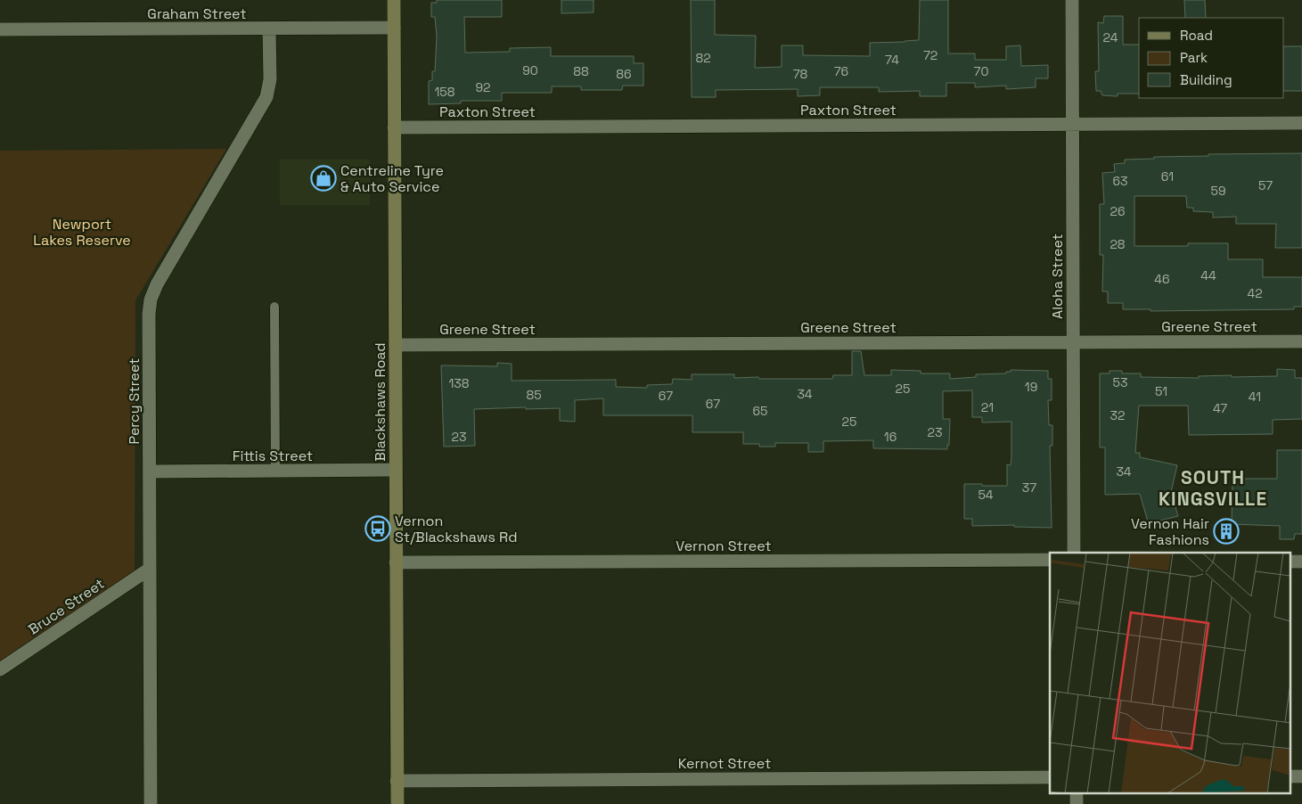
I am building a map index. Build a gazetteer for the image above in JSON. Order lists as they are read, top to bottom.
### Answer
{
  "streets": {
    "main road": ["Blackshaws Road"],
    "street": [
      "Graham Street",
      "Paxton Street",
      "Aloha Street",
      "Greene Street",
      "Percy Street",
      "Fittis Street",
      "Vernon Street",
      "Bruce Street",
      "Kernot Street"
    ]
  },
  "crossings": [
    ["Graham Street", "Percy Street"],
    ["Graham Street", "Blackshaws Road"],
    ["Paxton Street", "Aloha Street"],
    ["Paxton Street", "Blackshaws Road"],
    ["Aloha Street", "Greene Street"],
    ["Greene Street", "Blackshaws Road"],
    ["Percy Street", "Fittis Street"],
    ["Percy Street", "Bruce Street"],
    ["Blackshaws Road", "Fittis Street"],
    ["Blackshaws Road", "Vernon Street"],
    ["Blackshaws Road", "Kernot Street"]
  ],
  "districts": ["SOUTH KINGSVILLE"],
  "parks": ["Newport Lakes Reserve"],
  "places": {
    "shop": ["Centreline Tyre & Auto Service"],
    "bus stop": ["Vernon St/Blackshaws Rd"],
    "building": ["Vernon Hair Fashions"]
  },
  "house_numbers": [
    "24",
    "72",
    "82",
    "74",
    "90",
    "88",
    "76",
    "70",
    "86",
    "78",
    "92",
    "158",
    "61",
    "63",
    "57",
    "59",
    "26",
    "28",
    "44",
    "46",
    "42",
    "53",
    "138",
    "19",
    "25",
    "51",
    "34",
    "85",
    "67",
    "41",
    "67",
    "21",
    "47",
    "65",
    "32",
    "25",
    "23",
    "23",
    "16",
    "34",
    "37",
    "54"
  ],
  "legend": ["Road", "Park", "Building"]
}
